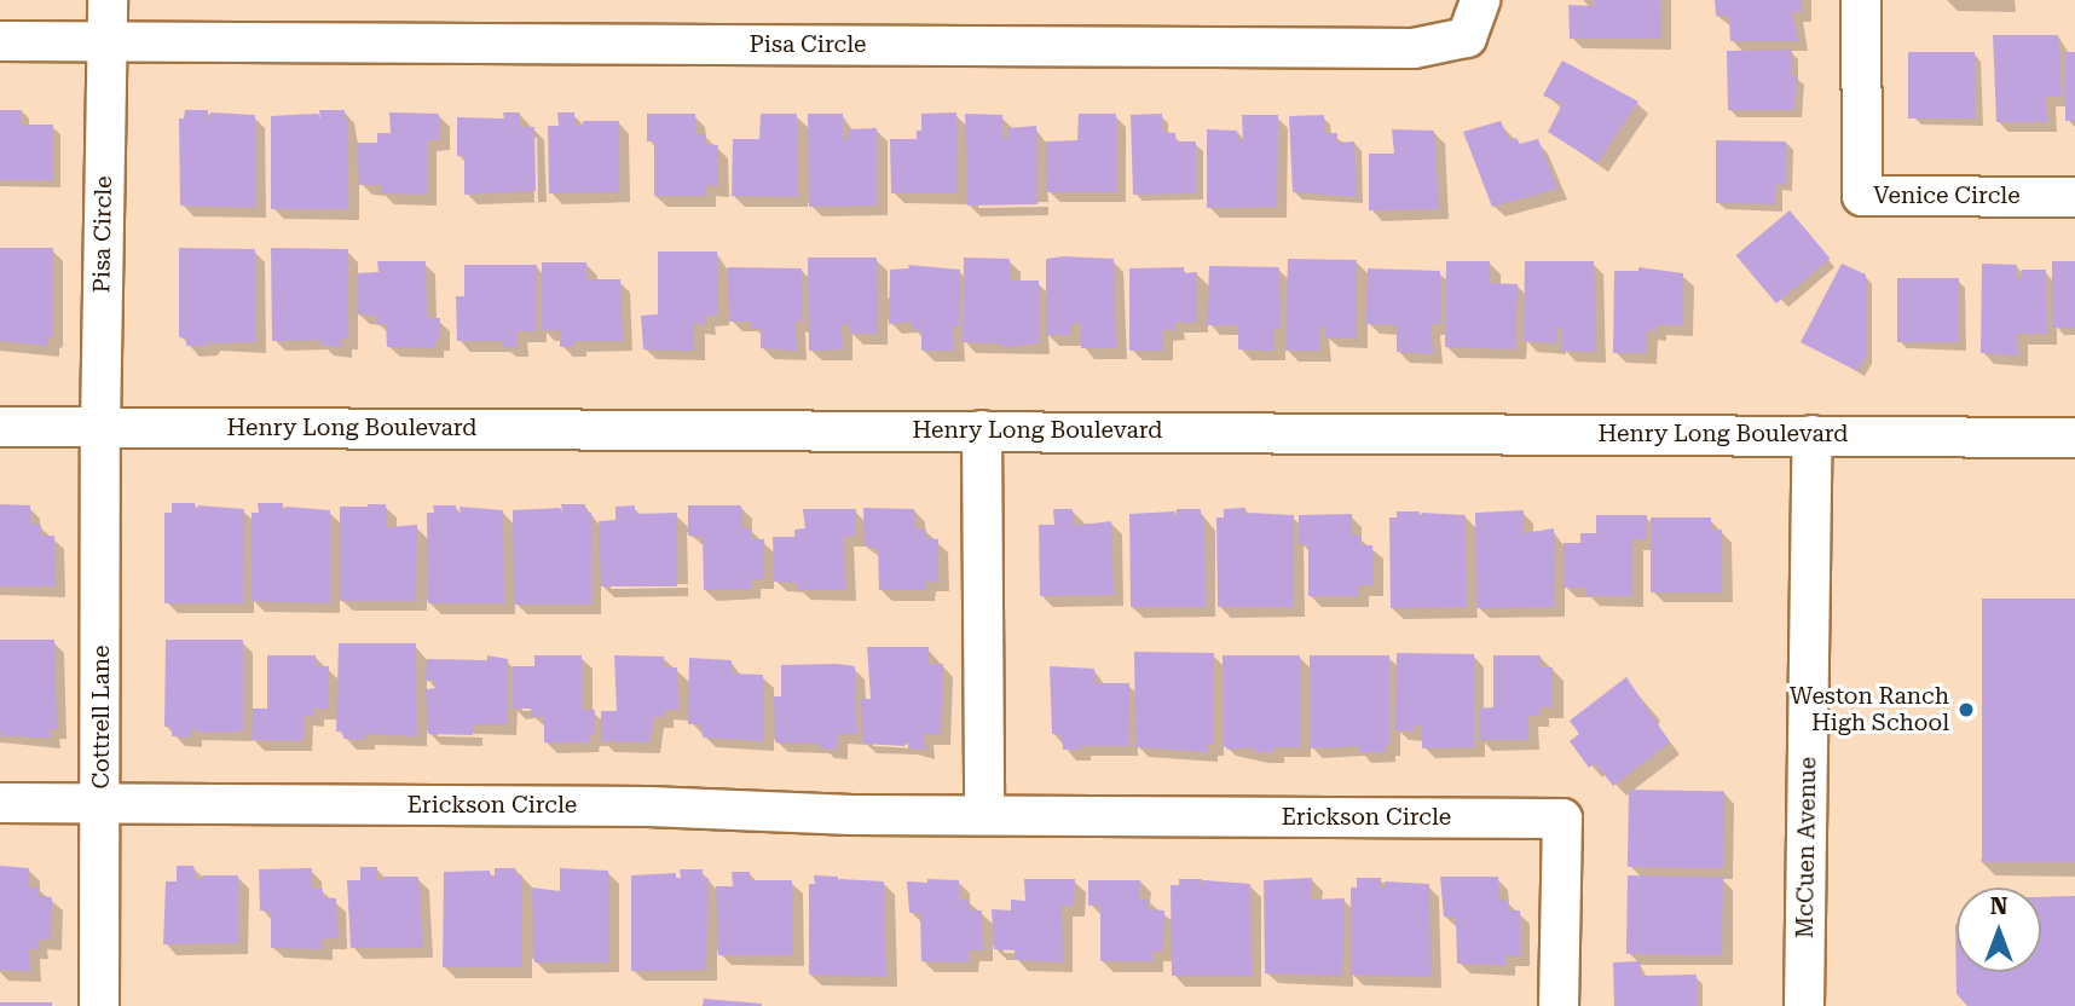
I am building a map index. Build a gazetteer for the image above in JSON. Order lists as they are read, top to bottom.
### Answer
{
  "streets": {
    "street": [
      "Pisa Circle",
      "Venice Circle",
      "Henry Long Boulevard",
      "Cottrell Lane",
      "Erickson Circle",
      "McCuen Avenue"
    ]
  },
  "crossings": [
    ["Pisa Circle", "Henry Long Boulevard"],
    ["Pisa Circle", "Cottrell Lane"],
    ["Henry Long Boulevard", "Cottrell Lane"],
    ["Henry Long Boulevard", "McCuen Avenue"],
    ["Cottrell Lane", "Erickson Circle"]
  ],
  "places": ["Weston Ranch High School"],
  "north": "top"
}
